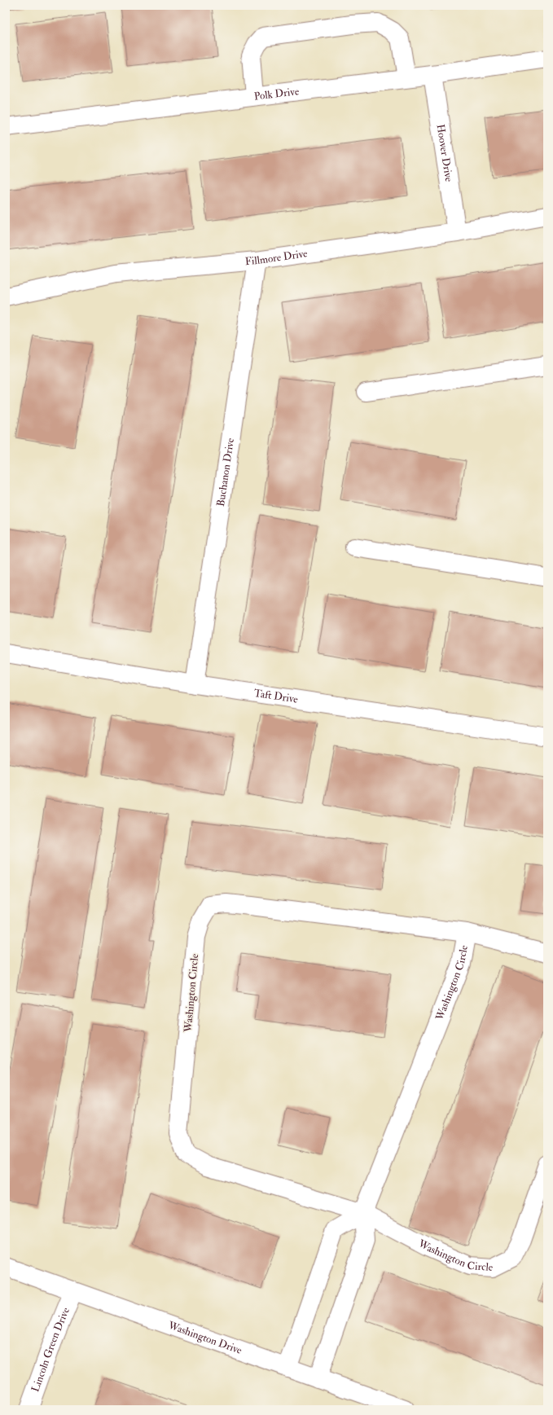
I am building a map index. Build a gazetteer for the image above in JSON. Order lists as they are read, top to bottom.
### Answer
{
  "streets": {
    "street": [
      "Polk Drive",
      "Hoover Drive",
      "Fillmore Drive",
      "Buchanon Drive",
      "Taft Drive",
      "Washington Circle",
      "Washington Drive",
      "Lincoln Green Drive"
    ]
  },
  "crossings": [
    ["Polk Drive", "Hoover Drive"],
    ["Hoover Drive", "Fillmore Drive"],
    ["Fillmore Drive", "Buchanon Drive"],
    ["Buchanon Drive", "Taft Drive"],
    ["Washington Circle", "Washington Drive"],
    ["Washington Drive", "Lincoln Green Drive"]
  ]
}
